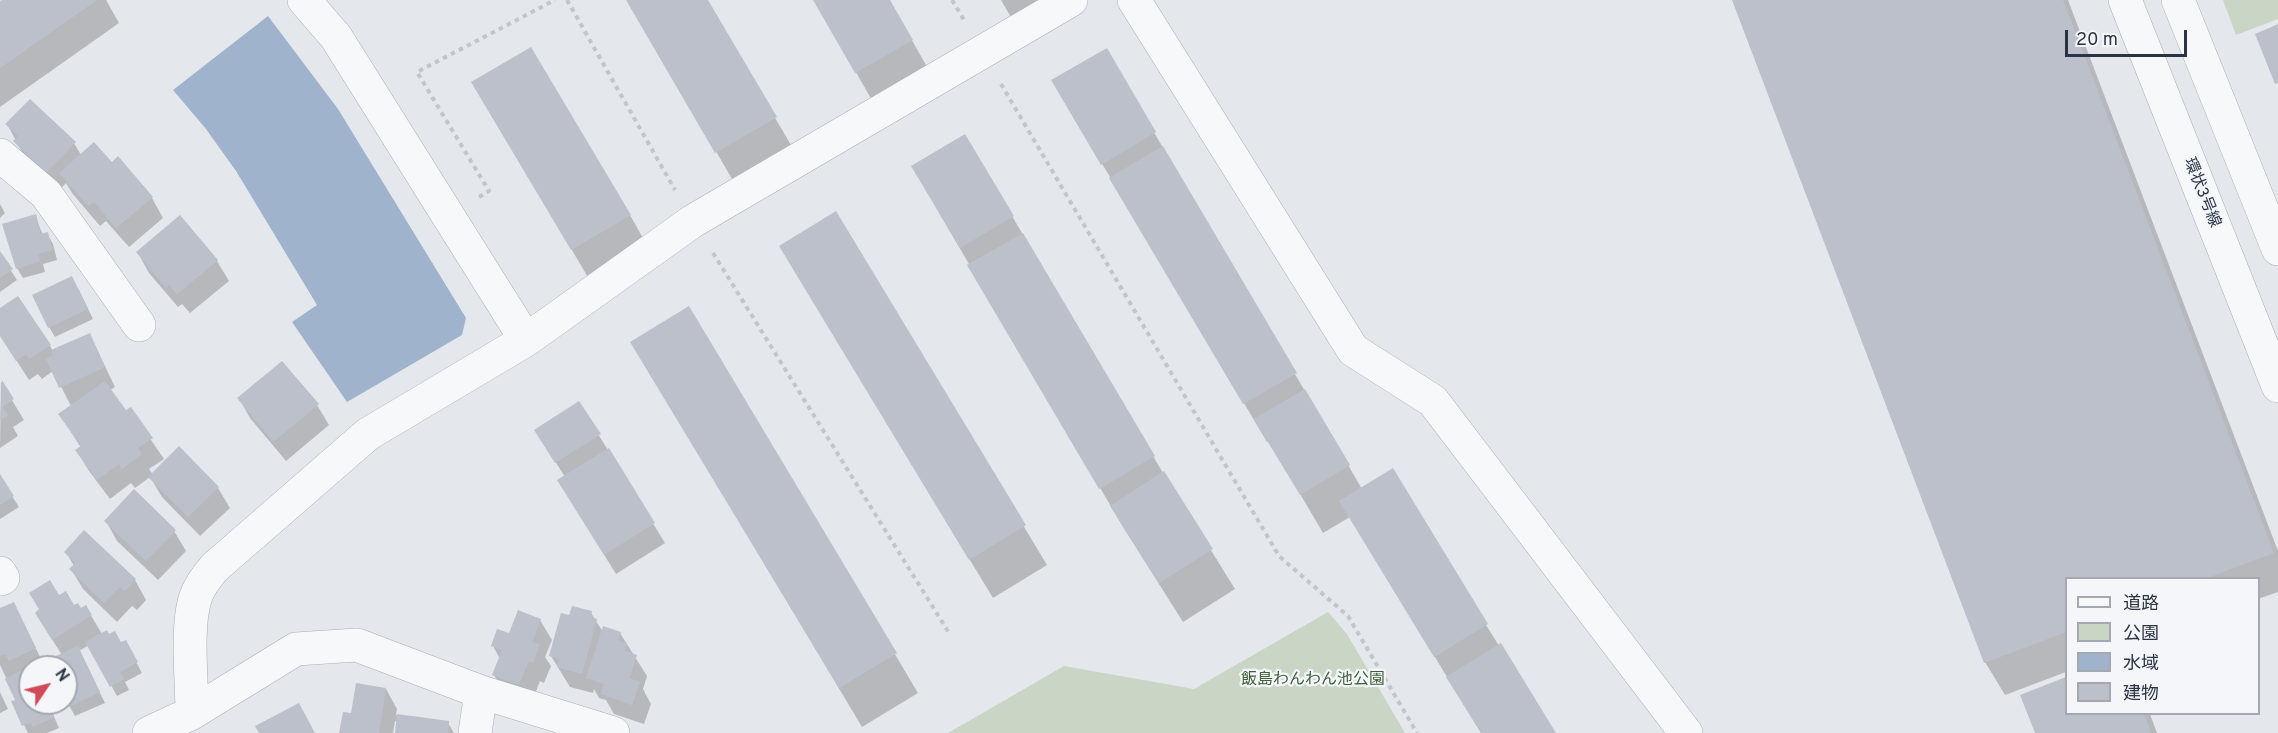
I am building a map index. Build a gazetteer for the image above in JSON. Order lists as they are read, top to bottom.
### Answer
{
  "streets": {
    "street": ["環状3号線"]
  },
  "parks": ["飯島わんわん池公園"],
  "legend": [
    "道路",
    "公園",
    "水域",
    "建物"
  ],
  "scale_bar": "20 m",
  "north": "top right"
}
